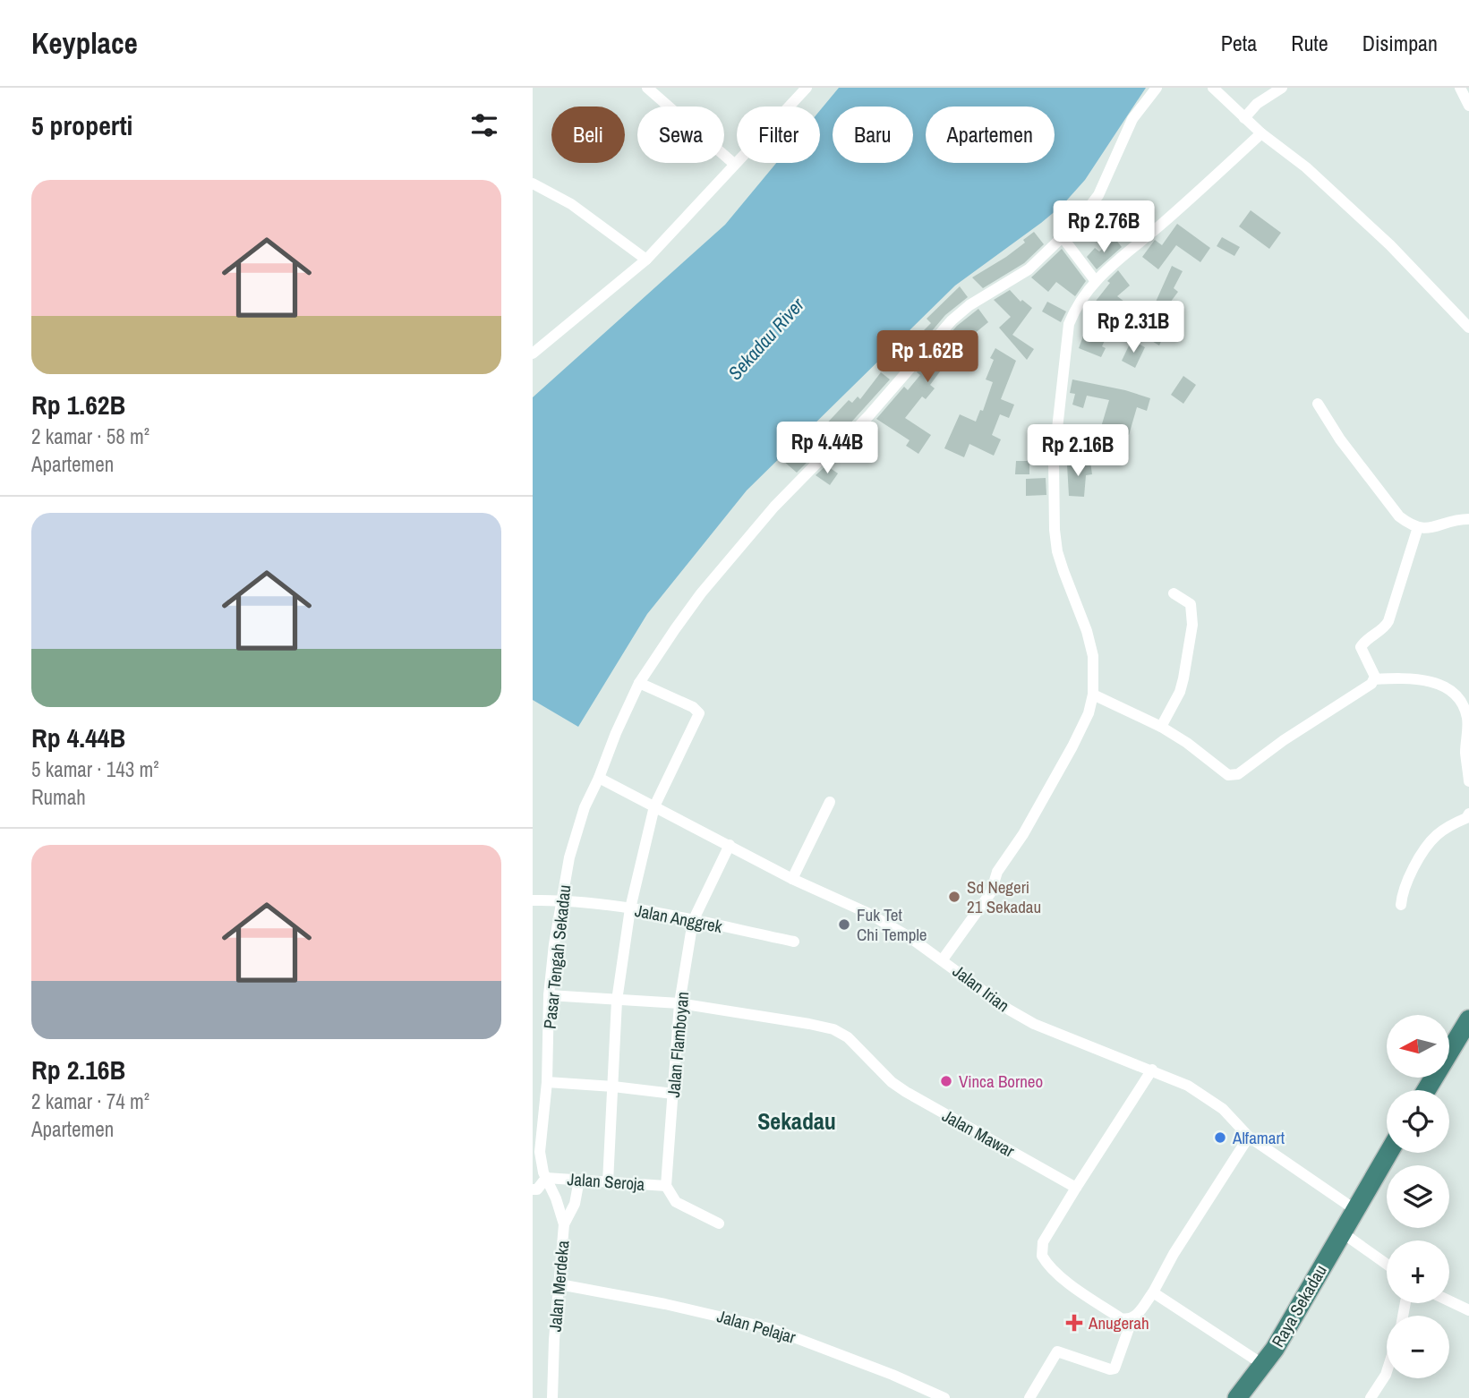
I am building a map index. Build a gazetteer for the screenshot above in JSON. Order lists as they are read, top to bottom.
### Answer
{
  "streets": {
    "highway": ["Raya Sekadau"],
    "street": [
      "Jalan Anggrek",
      "Pasar Tengah Sekadau",
      "Jalan Irian",
      "Jalan Flamboyan",
      "Jalan Mawar",
      "Jalan Seroja",
      "Jalan Merdeka",
      "Jalan Pelajar"
    ]
  },
  "crossings": [
    ["Jalan Anggrek", "Pasar Tengah Sekadau"],
    ["Jalan Anggrek", "Jalan Flamboyan"],
    ["Pasar Tengah Sekadau", "Jalan Irian"],
    ["Pasar Tengah Sekadau", "Jalan Mawar"],
    ["Pasar Tengah Sekadau", "Jalan Seroja"],
    ["Pasar Tengah Sekadau", "Jalan Merdeka"],
    ["Jalan Irian", "Jalan Flamboyan"],
    ["Jalan Irian", "Raya Sekadau"],
    ["Jalan Flamboyan", "Jalan Mawar"],
    ["Jalan Flamboyan", "Jalan Seroja"],
    ["Jalan Seroja", "Jalan Merdeka"],
    ["Jalan Merdeka", "Jalan Pelajar"]
  ],
  "districts": ["Sekadau"],
  "water": ["Sekadau River"],
  "places": {
    "other": [
      "Sd Negeri 21 Sekadau",
      "Fuk Tet Chi Temple",
      "Vinca Borneo",
      "Alfamart"
    ],
    "health": ["Anugerah"]
  },
  "north": "left",
  "page": {
    "header": "Keyplace",
    "nav": ["Peta", "Rute", "Disimpan"],
    "heading": "5 properti",
    "chip": [
      "Beli",
      "Sewa",
      "Filter",
      "Baru",
      "Apartemen"
    ],
    "list": [
      {
        "name": "Rp 1.62B",
        "note": "2 kamar · 58 m² · Apartemen"
      },
      {
        "name": "Rp 4.44B",
        "note": "5 kamar · 143 m² · Rumah"
      },
      {
        "name": "Rp 2.16B",
        "note": "2 kamar · 74 m² · Apartemen"
      }
    ],
    "price": [
      "Rp 2.76B",
      "Rp 2.31B",
      "Rp 1.62B",
      "Rp 4.44B",
      "Rp 2.16B"
    ],
    "map_buttons": ["+", "−"]
  }
}
